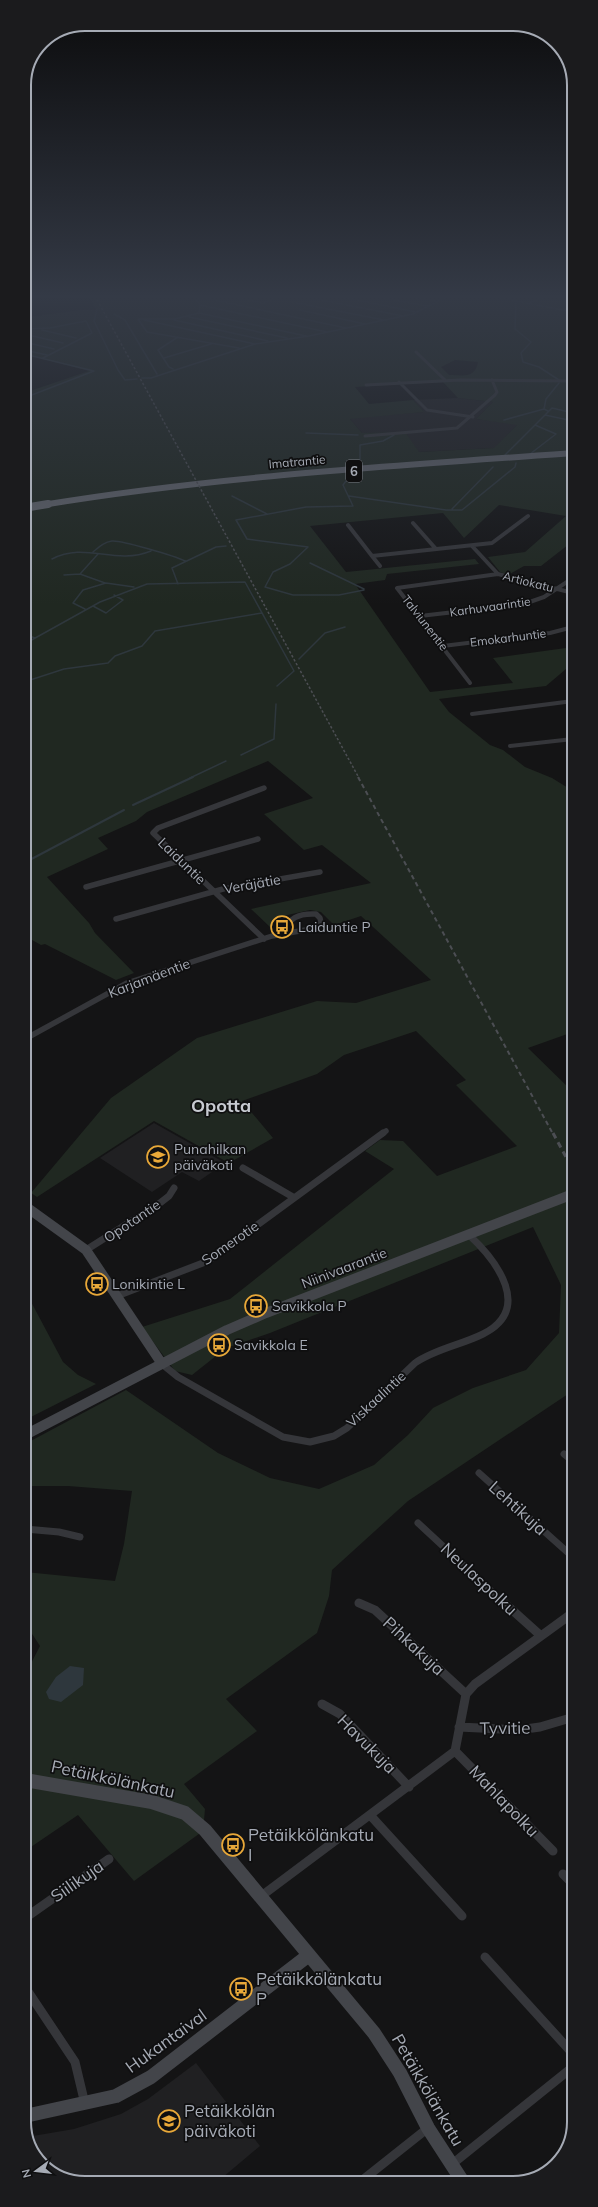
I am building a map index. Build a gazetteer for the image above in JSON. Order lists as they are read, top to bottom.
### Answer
{
  "streets": {
    "highway": ["Imatrantie", "6"],
    "street": [
      "Artiokatu",
      "Karhuvaarintie",
      "Talviunentie",
      "Emokarhuntie",
      "Laiduntie",
      "Veräjätie",
      "Karjamäentie",
      "Opotantie",
      "Somerotie",
      "Niinivaarantie",
      "Viskaalintie",
      "Lehtikuja",
      "Neulaspolku",
      "Pihkakuja",
      "Tyvitie",
      "Havukuja",
      "Petäikkölänkatu",
      "Mahlapolku",
      "Siilikuja",
      "Hukantaival"
    ]
  },
  "crossings": [
    ["Artiokatu", "Karhuvaarintie"],
    ["Artiokatu", "Talviunentie"],
    ["Karhuvaarintie", "Talviunentie"],
    ["Talviunentie", "Emokarhuntie"],
    ["Laiduntie", "Veräjätie"],
    ["Laiduntie", "Karjamäentie"],
    ["Niinivaarantie", "Viskaalintie"],
    ["Petäikkölänkatu", "Hukantaival"]
  ],
  "districts": ["Opotta"],
  "places": {
    "bus stop": [
      "Laiduntie P",
      "Lonikintie L",
      "Savikkola P",
      "Savikkola E",
      "Petäikkölänkatu I",
      "Petäikkölänkatu P"
    ],
    "school or university": ["Punahilkan päiväkoti", "Petäikkölän päiväkoti"]
  },
  "north": "left"
}
